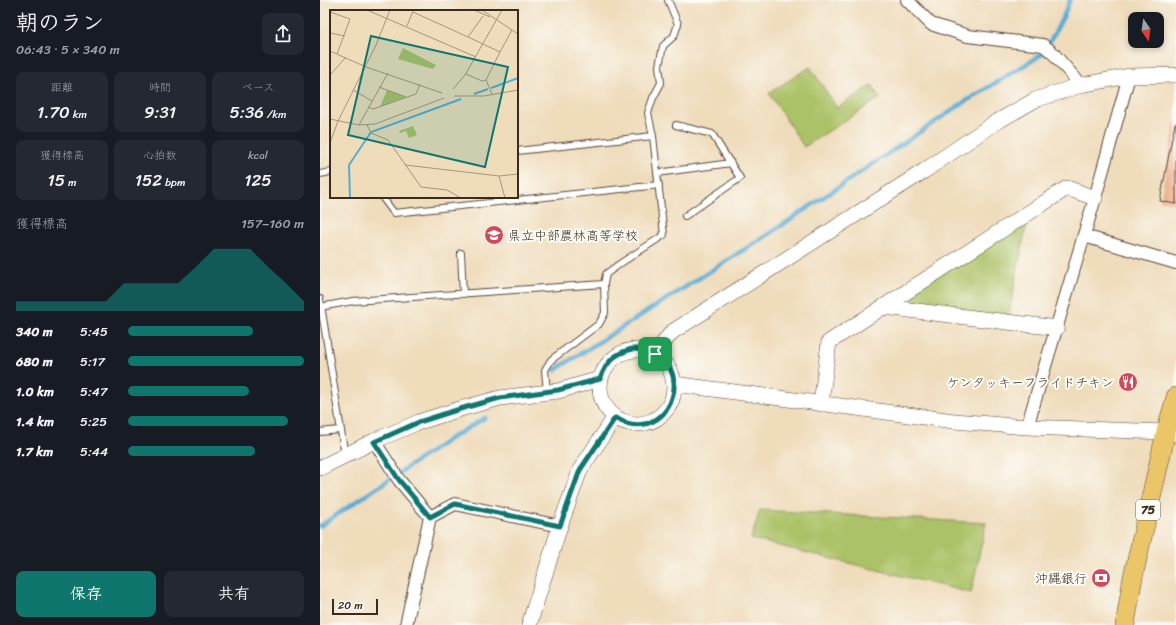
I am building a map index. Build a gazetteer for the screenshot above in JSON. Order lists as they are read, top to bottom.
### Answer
{
  "streets": {
    "main road": ["75"]
  },
  "places": {
    "school or university": ["県立中部農林高等学校"],
    "restaurant": ["ケンタッキーフライドチキン"],
    "bank": ["沖縄銀行"]
  },
  "scale_bar": "20 m",
  "north": "bottom",
  "page": {
    "heading": ["朝のラン", "06:43 · 5 × 340 m"],
    "stats": [
      ["距離", "1.70 km"],
      ["時間", "9:31"],
      ["ペース", "5:36 /km"],
      ["獲得標高", "15 m"],
      ["心拍数", "152 bpm"],
      ["kcal", "125"]
    ],
    "chart": ["獲得標高", "157–160 m"],
    "list": [
      {
        "name": "340 m",
        "note": "5:45"
      },
      {
        "name": "680 m",
        "note": "5:17"
      },
      {
        "name": "1.0 km",
        "note": "5:47"
      },
      {
        "name": "1.4 km",
        "note": "5:25"
      },
      {
        "name": "1.7 km",
        "note": "5:44"
      }
    ],
    "buttons": ["保存", "共有"],
    "scale": "20 m"
  }
}
